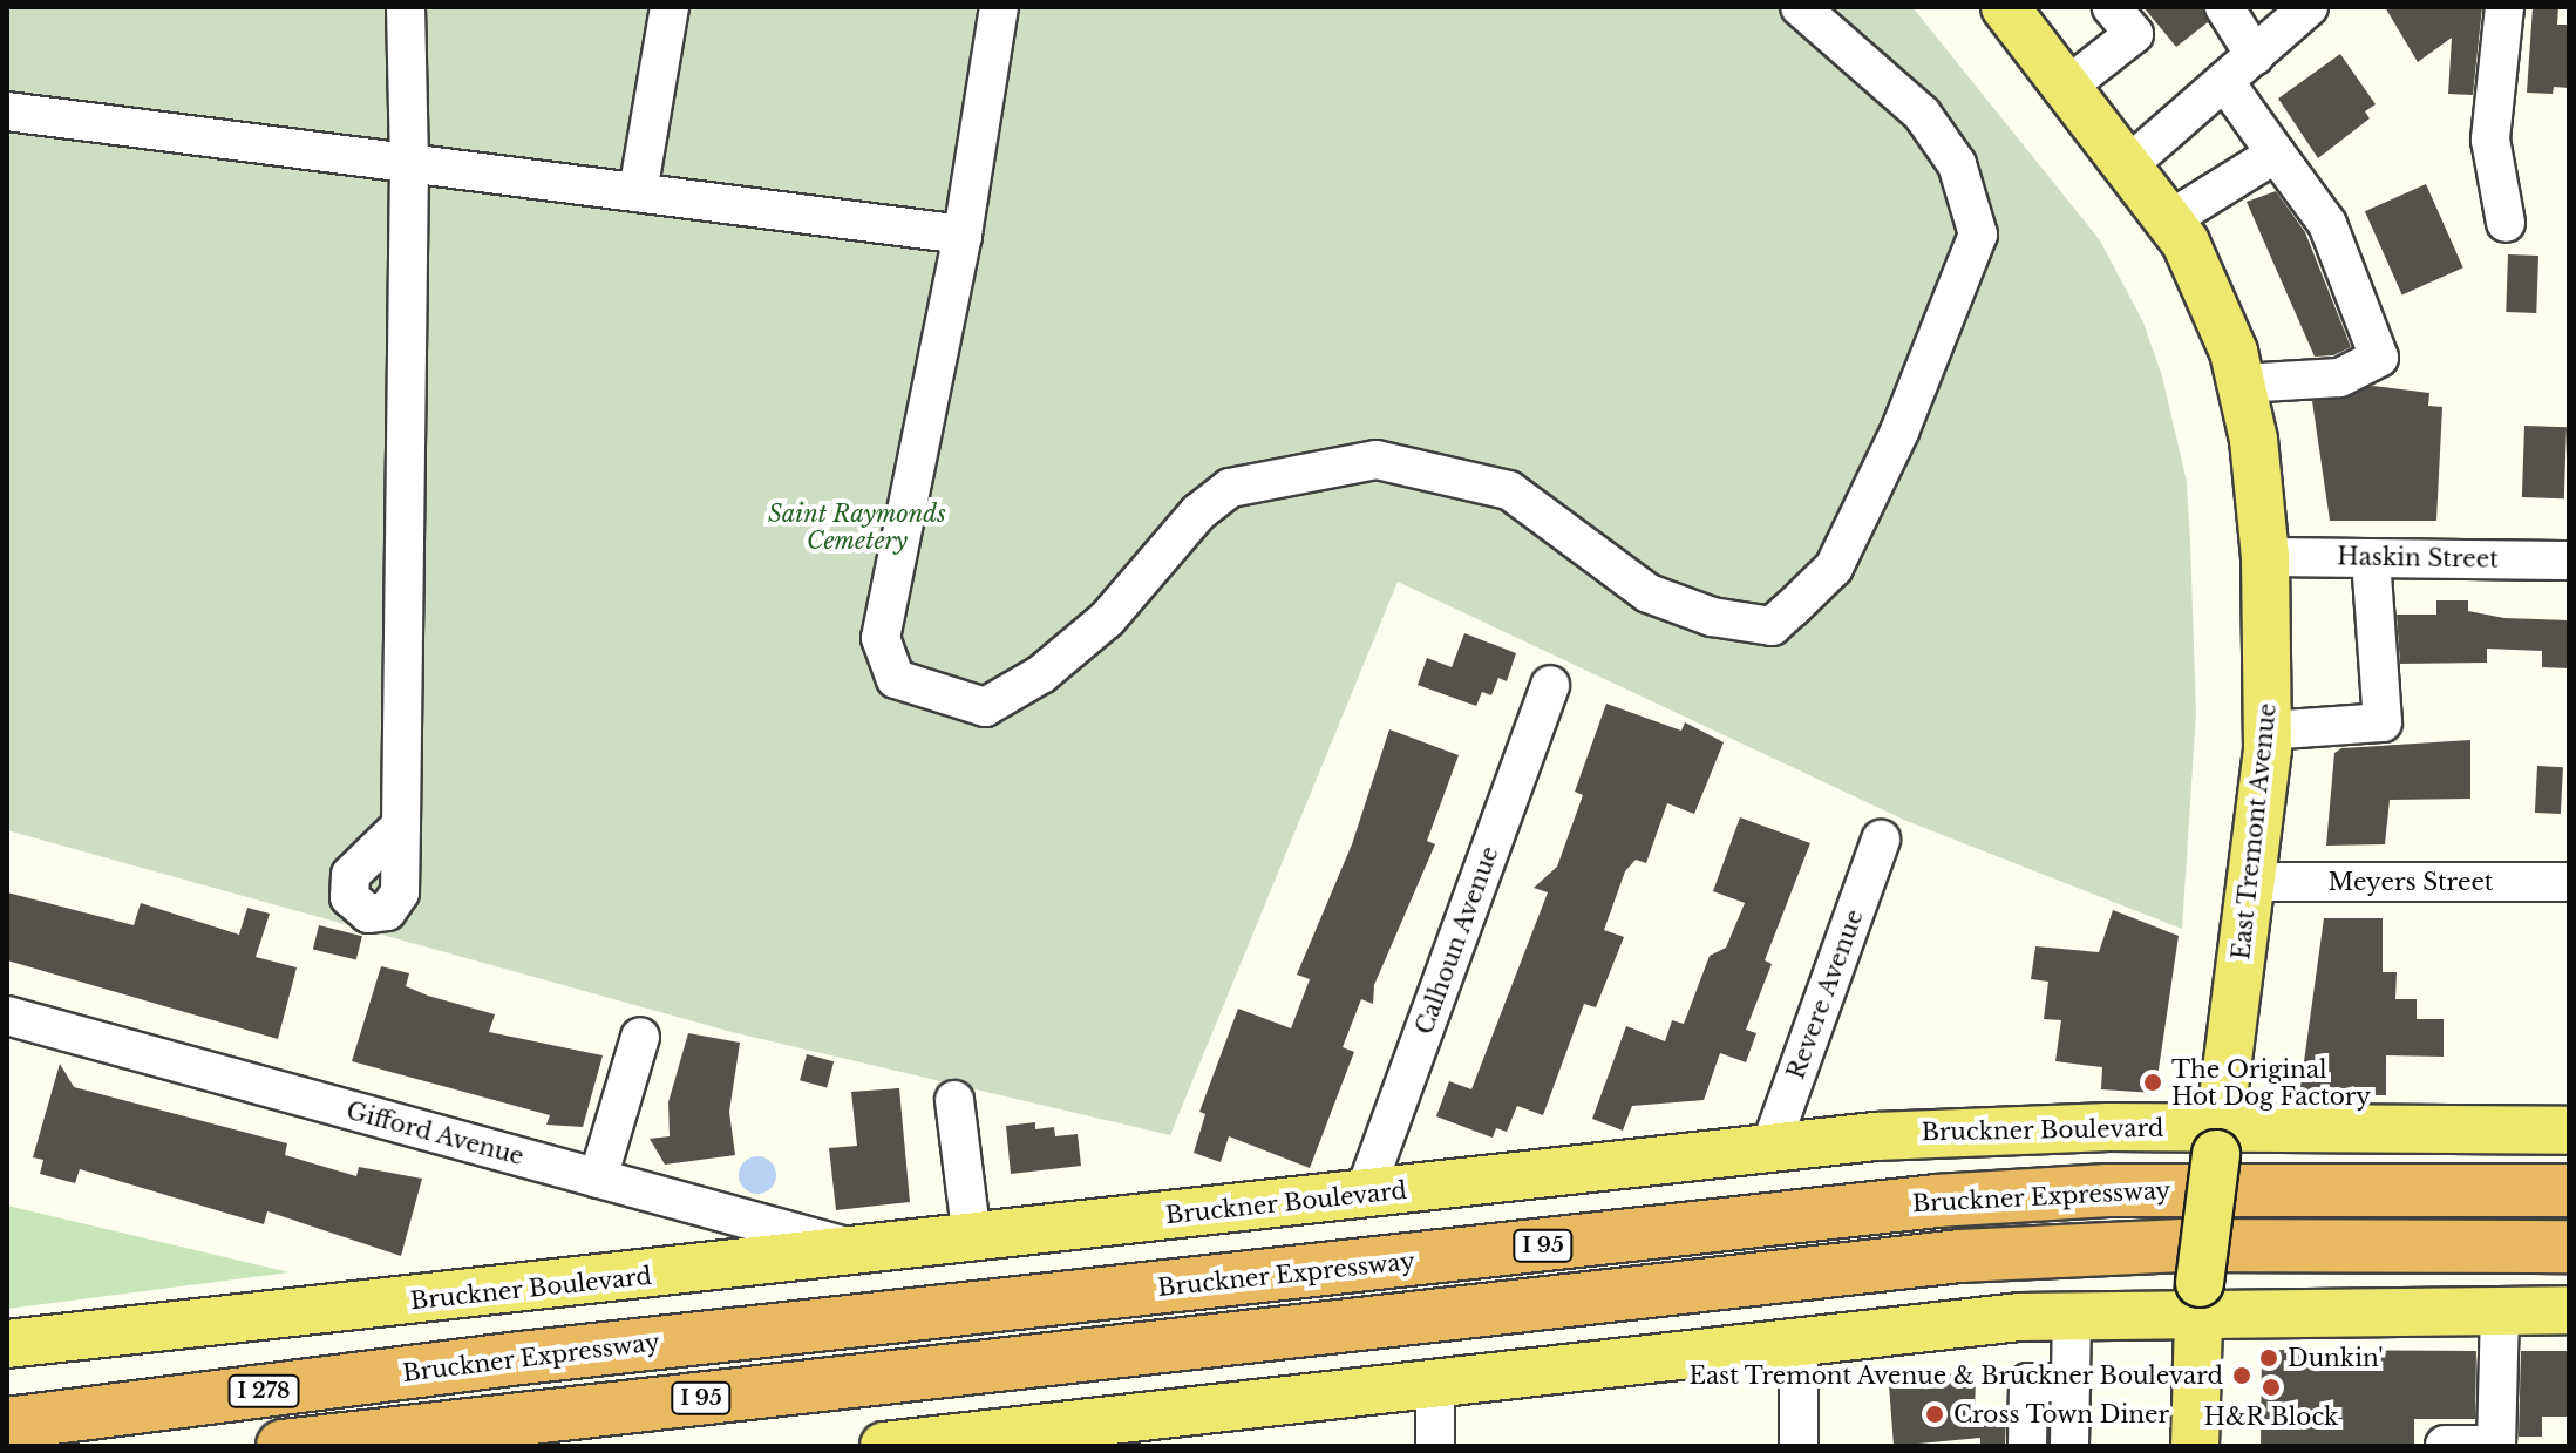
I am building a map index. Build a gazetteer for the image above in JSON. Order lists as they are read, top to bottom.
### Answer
{
  "streets": {
    "highway": ["Bruckner Expressway", "I 95", "I 278"],
    "main road": ["East Tremont Avenue", "Bruckner Boulevard"],
    "street": [
      "Haskin Street",
      "Meyers Street",
      "Calhoun Avenue",
      "Revere Avenue",
      "Gifford Avenue"
    ]
  },
  "crossings": [
    ["Haskin Street", "East Tremont Avenue"],
    ["East Tremont Avenue", "Meyers Street"],
    ["East Tremont Avenue", "Bruckner Boulevard"],
    ["Calhoun Avenue", "Bruckner Boulevard"],
    ["Revere Avenue", "Bruckner Boulevard"],
    ["Bruckner Boulevard", "Gifford Avenue"],
    ["Bruckner Expressway", "I 95"]
  ],
  "parks": ["Saint Raymonds Cemetery"],
  "places": [
    "The Original Hot Dog Factory",
    "Dunkin'",
    "East Tremont Avenue & Bruckner Boulevard",
    "H&R Block",
    "Cross Town Diner"
  ]
}
